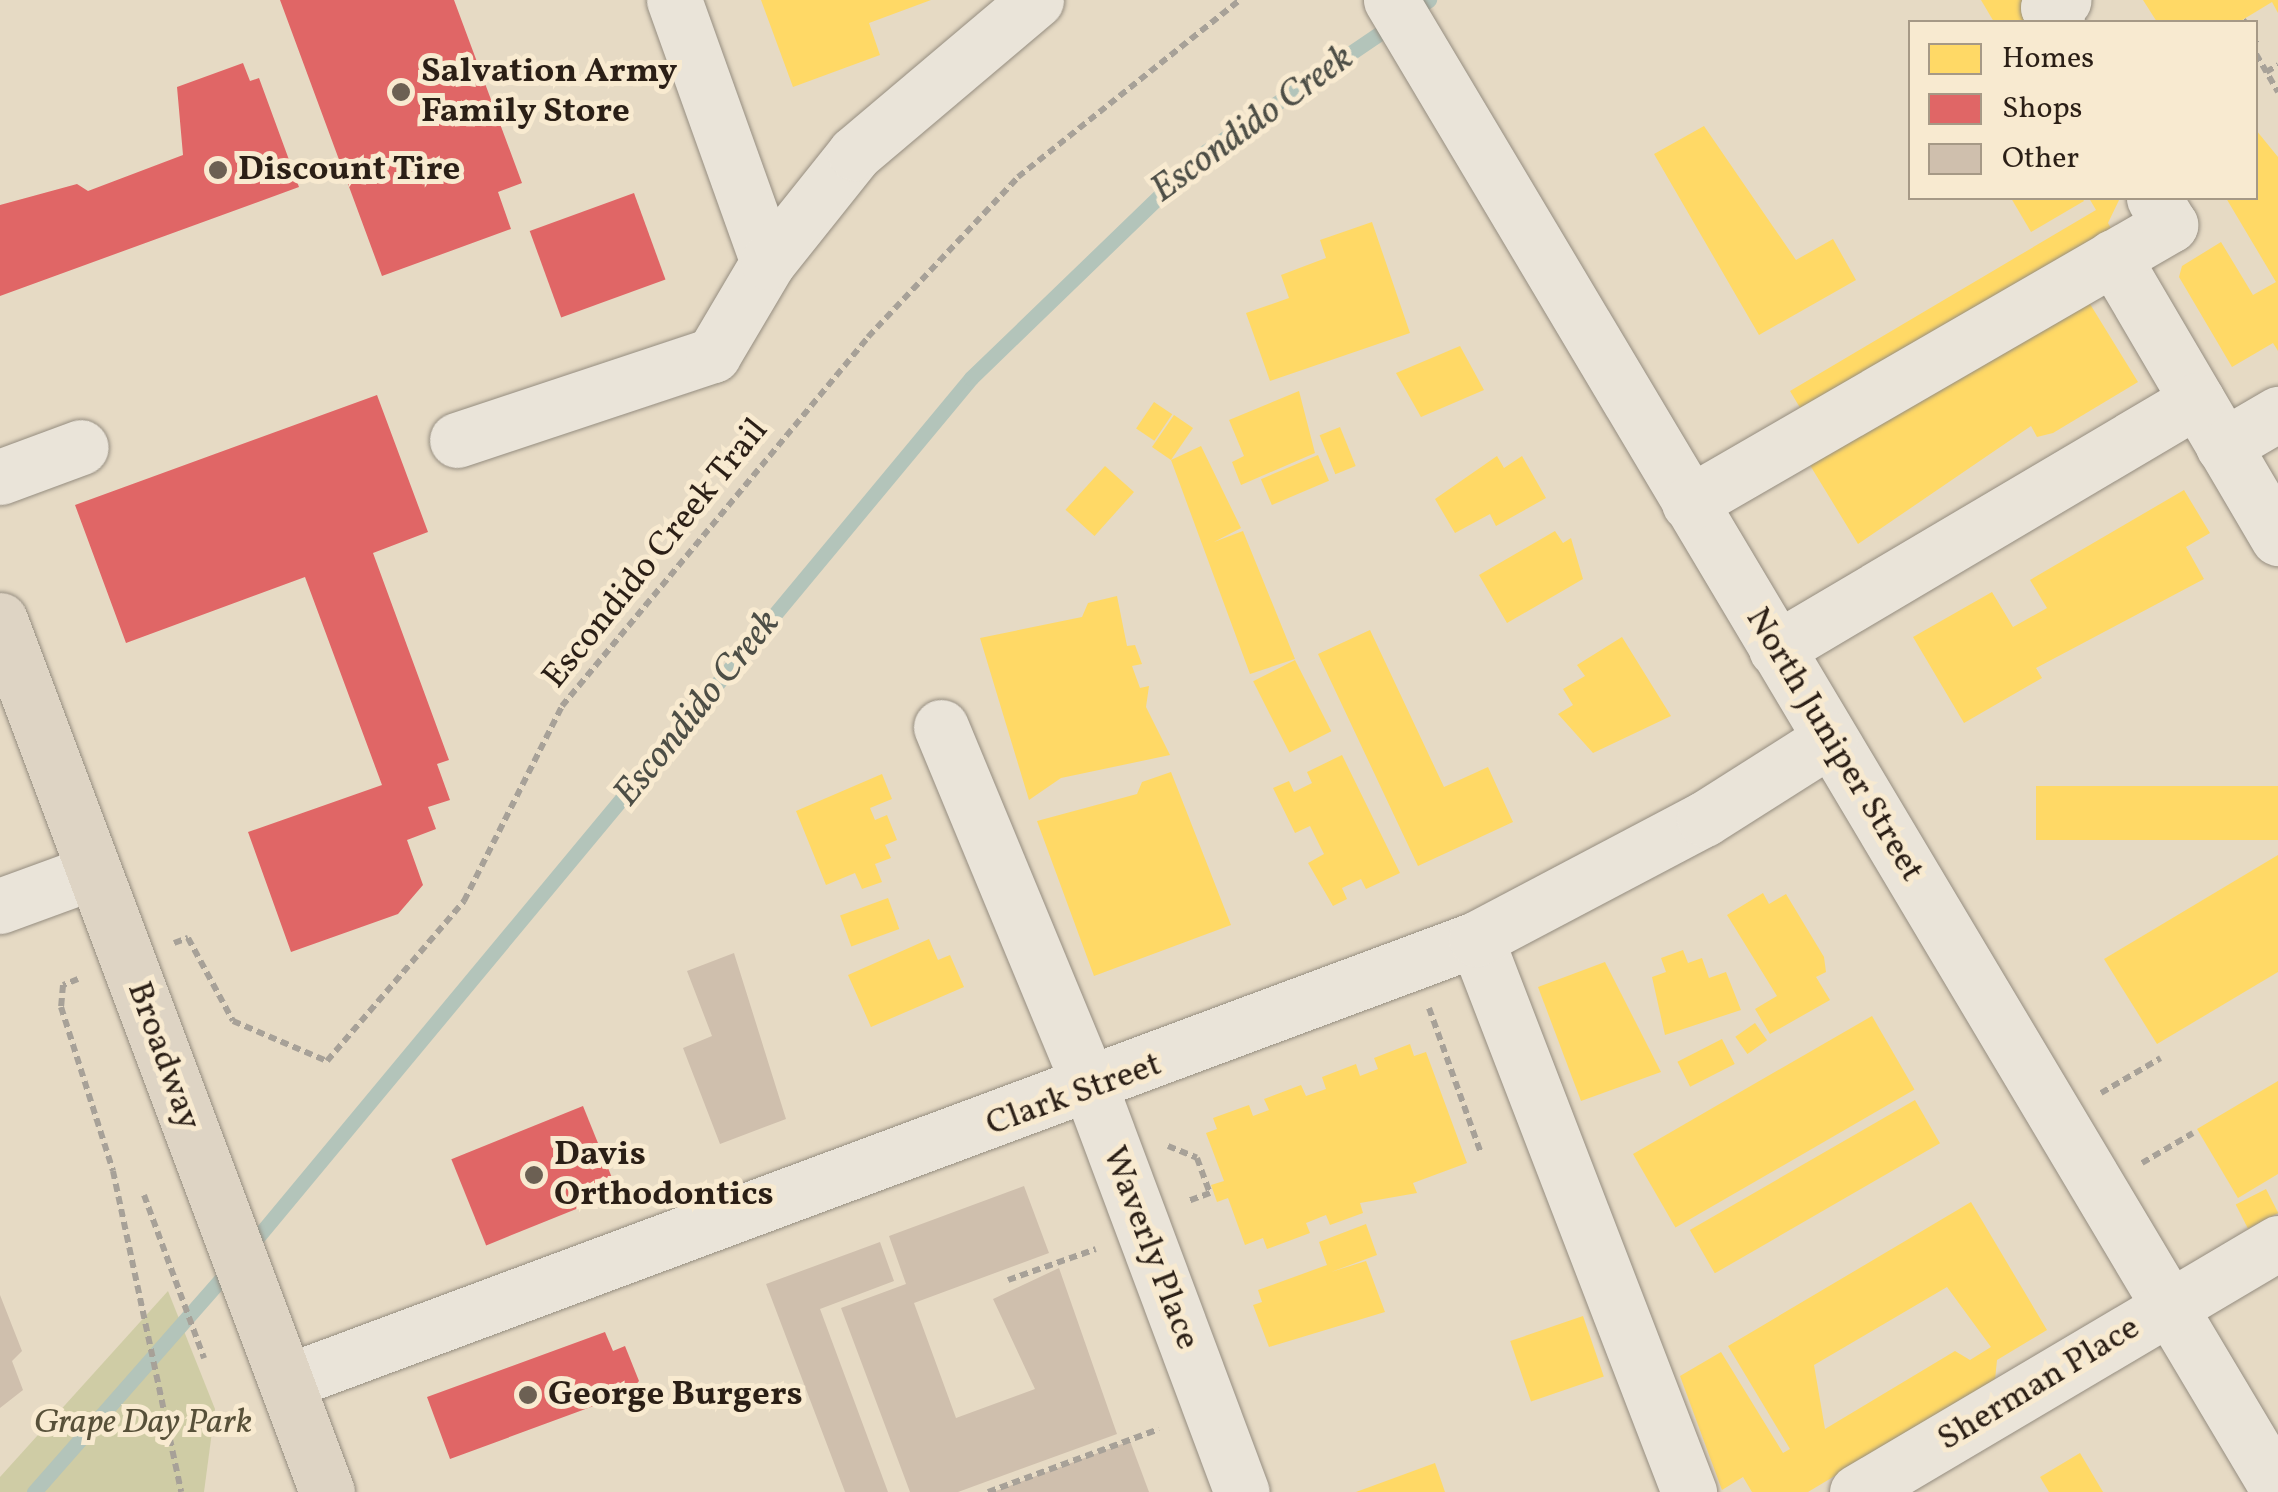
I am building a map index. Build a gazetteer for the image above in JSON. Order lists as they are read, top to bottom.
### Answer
{
  "streets": {
    "main road": ["Broadway"],
    "street": [
      "North Juniper Street",
      "Clark Street",
      "Waverly Place",
      "Sherman Place"
    ],
    "path": ["Escondido Creek Trail"]
  },
  "crossings": [
    ["North Juniper Street", "Clark Street"],
    ["North Juniper Street", "Sherman Place"],
    ["Broadway", "Clark Street"],
    ["Clark Street", "Waverly Place"]
  ],
  "water": ["Escondido Creek"],
  "parks": ["Grape Day Park"],
  "places": [
    "Salvation Army Family Store",
    "Discount Tire",
    "Davis Orthodontics",
    "George Burgers"
  ],
  "legend": ["Homes", "Shops", "Other"]
}
